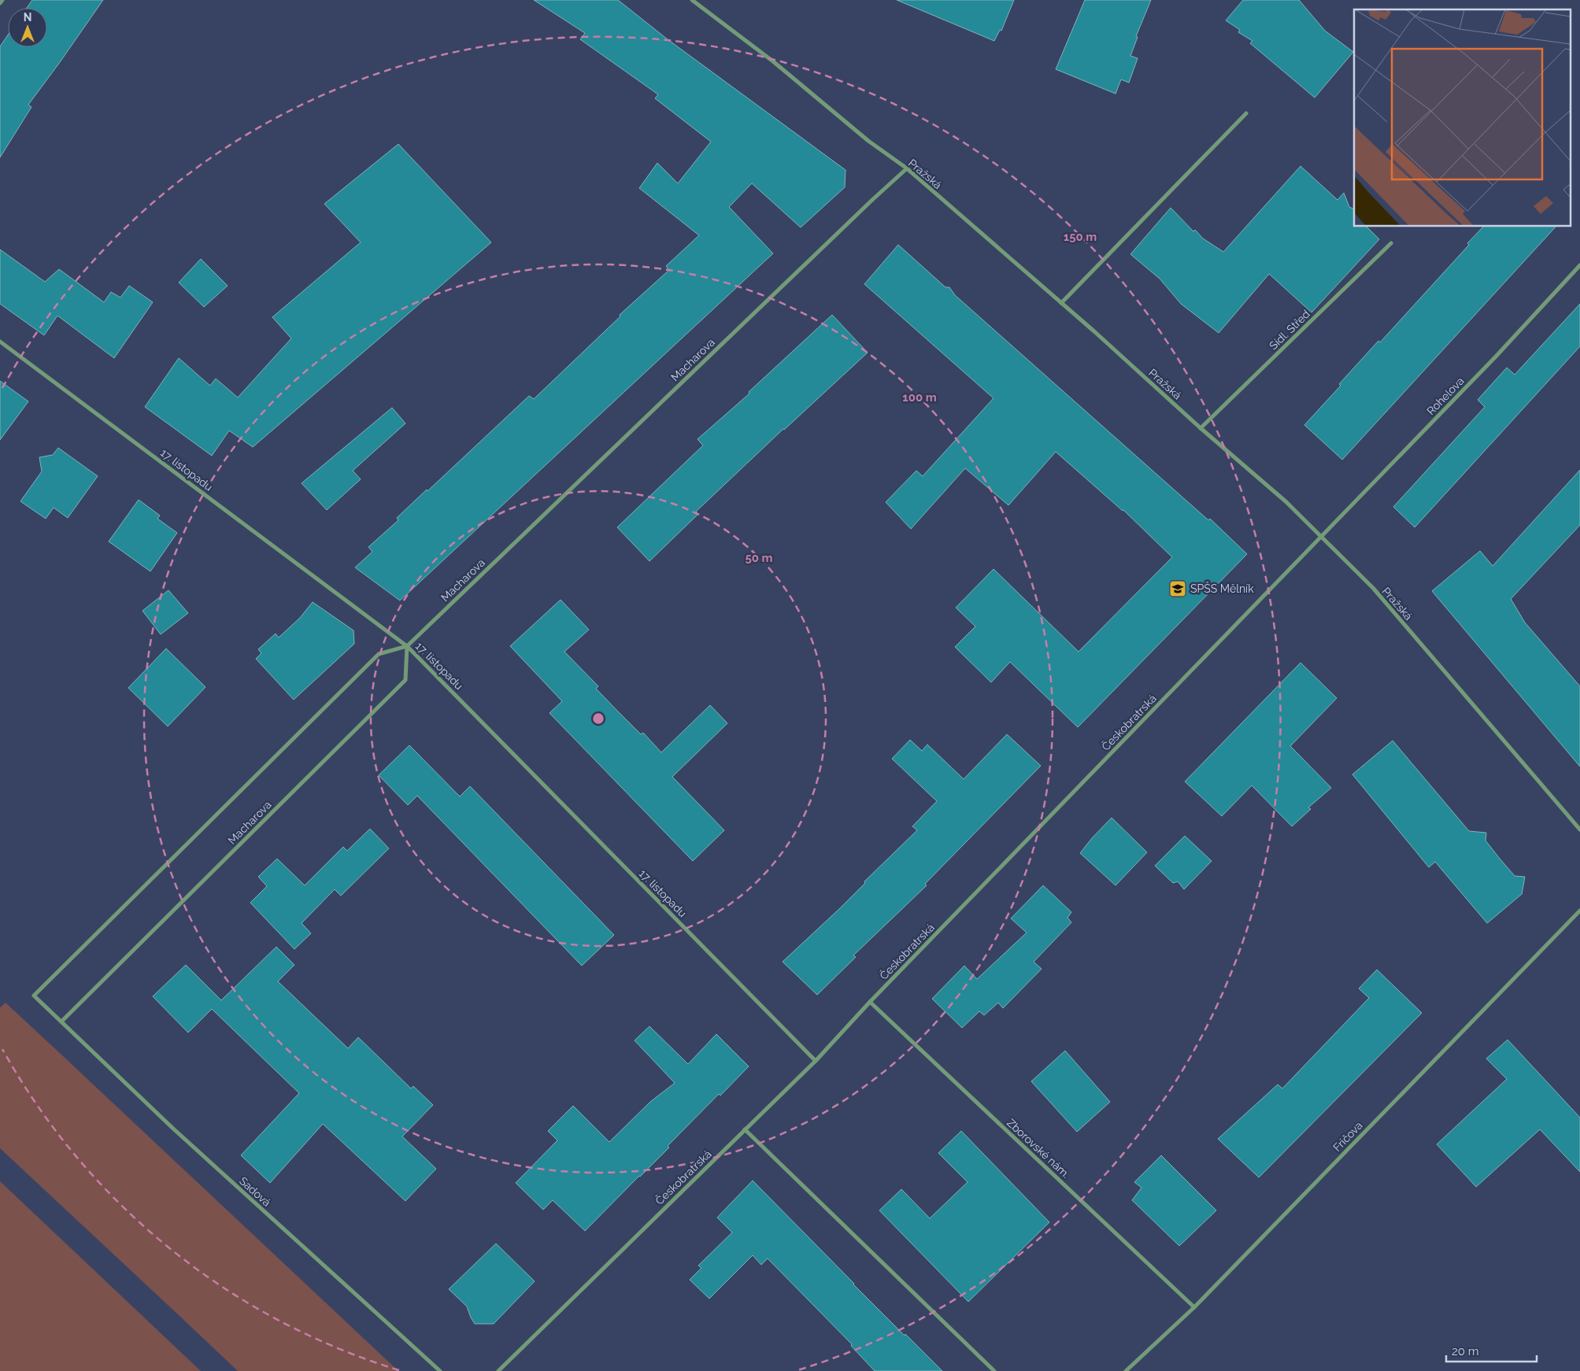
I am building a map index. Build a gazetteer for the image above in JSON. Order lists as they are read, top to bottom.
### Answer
{
  "streets": {
    "street": [
      "Pražská",
      "Sídl. Střed",
      "Macharova",
      "Rohelova",
      "17. listopadu",
      "Českobratrská",
      "Fričova",
      "Zborovské nám.",
      "Sadová"
    ]
  },
  "crossings": [
    ["Pražská", "Sídl. Střed"],
    ["Pražská", "Macharova"],
    ["Pražská", "Rohelova"],
    ["Pražská", "Českobratrská"],
    ["Macharova", "17. listopadu"],
    ["Macharova", "Sadová"],
    ["Rohelova", "Českobratrská"],
    ["17. listopadu", "Českobratrská"],
    ["17. listopadu", "Sadová"],
    ["Českobratrská", "Zborovské nám."],
    ["Fričova", "Zborovské nám."]
  ],
  "places": {
    "school or university": ["SPŠS Mělník"]
  },
  "scale_bar": "20 m",
  "north": "top",
  "rings": ["150 m", "100 m", "50 m"]
}
